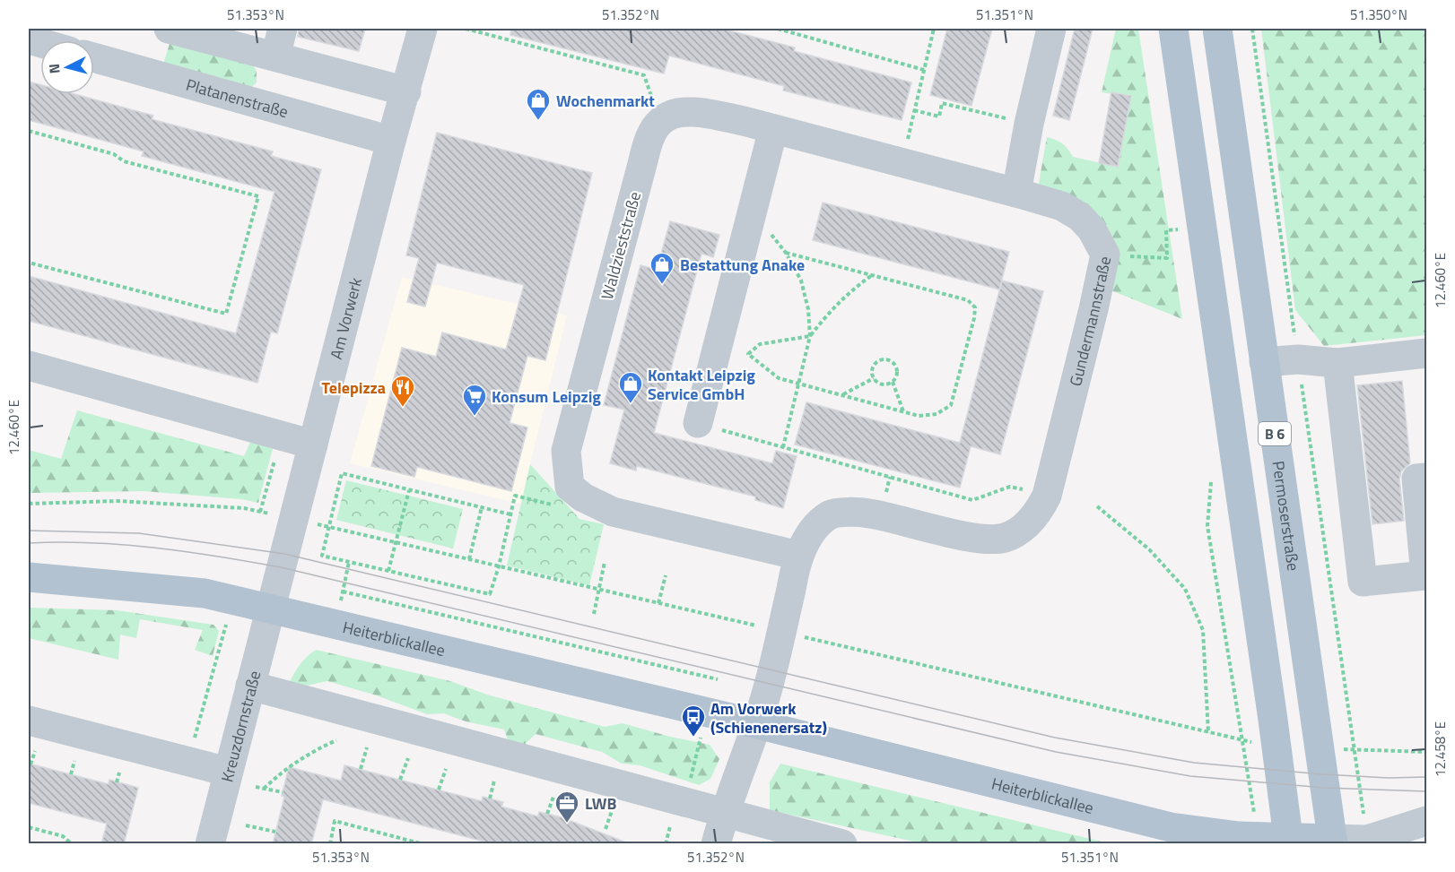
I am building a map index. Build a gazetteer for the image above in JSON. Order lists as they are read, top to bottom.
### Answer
{
  "streets": {
    "main road": ["B 6", "Permoserstraße", "Heiterblickallee"],
    "street": [
      "Platanenstraße",
      "Waldzieststraße",
      "Am Vorwerk",
      "Gundermannstraße",
      "Kreuzdornstraße"
    ]
  },
  "crossings": [
    ["Platanenstraße", "Am Vorwerk"],
    ["Am Vorwerk", "Heiterblickallee"],
    ["Am Vorwerk", "Kreuzdornstraße"],
    ["Permoserstraße", "Heiterblickallee"],
    ["Heiterblickallee", "Kreuzdornstraße"]
  ],
  "places": {
    "shop": ["Wochenmarkt", "Bestattung Anake", "Kontakt Leipzig Service GmbH"],
    "restaurant": ["Telepizza"],
    "supermarket": ["Konsum Leipzig"],
    "bus stop": ["Am Vorwerk (Schienenersatz)"],
    "office": ["LWB"]
  },
  "north": "left",
  "coordinates": [
    "51.353°N",
    "51.352°N",
    "51.351°N",
    "51.350°N",
    "12.460°E",
    "12.458°E"
  ]
}
